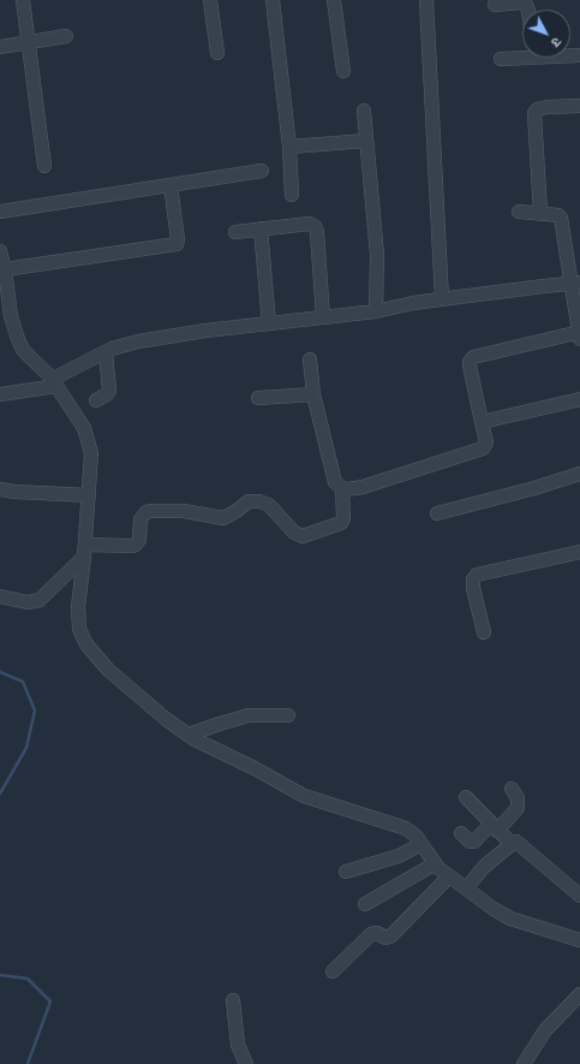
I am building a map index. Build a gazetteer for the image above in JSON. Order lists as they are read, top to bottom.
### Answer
{
  "north": "bottom right"
}
